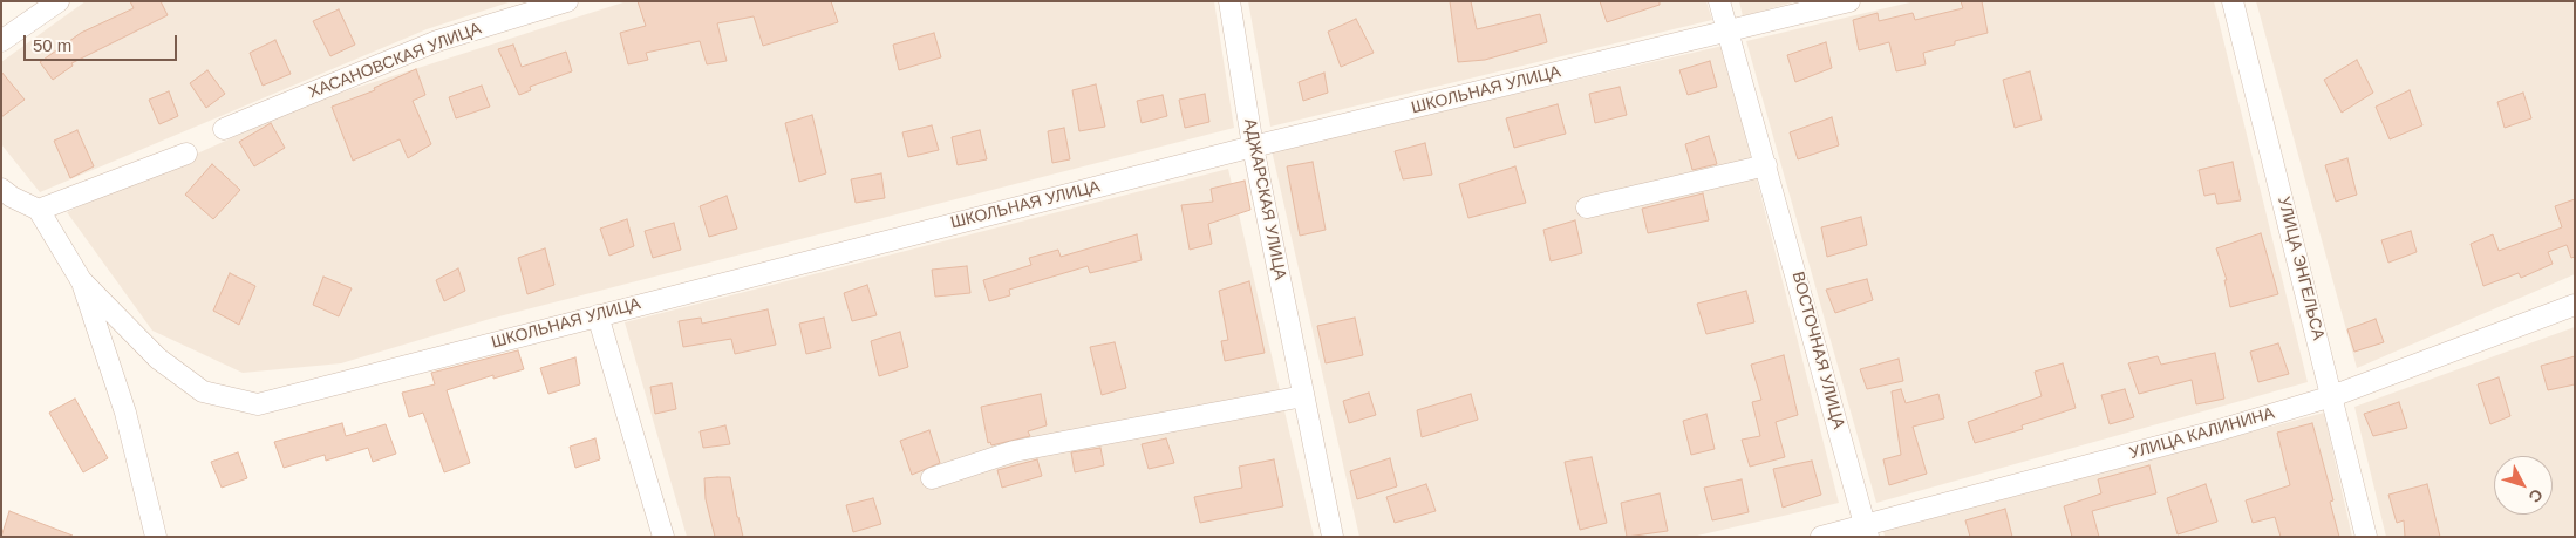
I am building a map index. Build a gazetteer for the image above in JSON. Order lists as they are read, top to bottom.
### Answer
{
  "streets": {
    "street": [
      "ХАСАНОВСКАЯ УЛИЦА",
      "ШКОЛЬНАЯ УЛИЦА",
      "АДЖАРСКАЯ УЛИЦА",
      "УЛИЦА ЭНГЕЛЬСА",
      "ВОСТОЧНАЯ УЛИЦА",
      "УЛИЦА КАЛИНИНА"
    ]
  },
  "crossings": [
    ["ШКОЛЬНАЯ УЛИЦА", "АДЖАРСКАЯ УЛИЦА"],
    ["ШКОЛЬНАЯ УЛИЦА", "ВОСТОЧНАЯ УЛИЦА"],
    ["УЛИЦА ЭНГЕЛЬСА", "УЛИЦА КАЛИНИНА"],
    ["ВОСТОЧНАЯ УЛИЦА", "УЛИЦА КАЛИНИНА"]
  ],
  "scale_bar": "50 m",
  "north": "bottom right"
}
